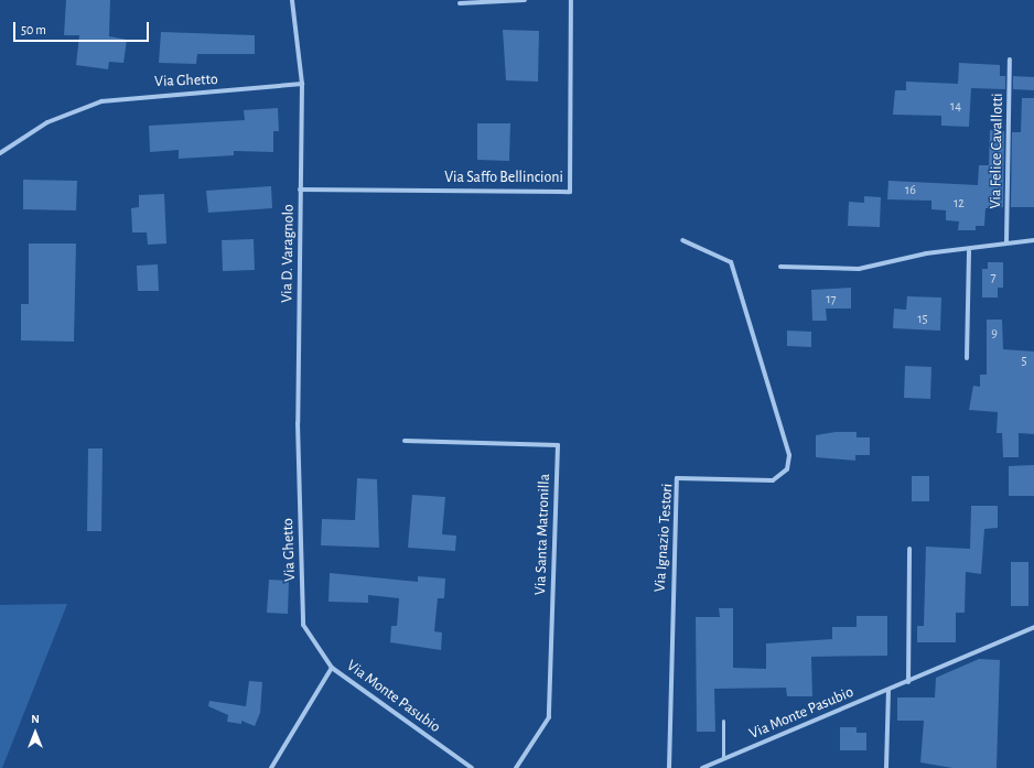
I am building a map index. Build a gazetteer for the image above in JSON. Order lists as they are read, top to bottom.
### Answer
{
  "streets": {
    "street": [
      "Via Ghetto",
      "Via Felice Cavallotti",
      "Via Saffo Bellincioni",
      "Via D. Varagnolo",
      "Via Santa Matronilla",
      "Via Ignazio Testori",
      "Via Monte Pasubio"
    ]
  },
  "crossings": [
    ["Via Ghetto", "Via D. Varagnolo"],
    ["Via Ghetto", "Via Monte Pasubio"],
    ["Via Saffo Bellincioni", "Via D. Varagnolo"]
  ],
  "house_numbers": [
    "14",
    "16",
    "12",
    "7",
    "17",
    "15",
    "9",
    "5"
  ],
  "scale_bar": "50 m",
  "north": "top"
}
